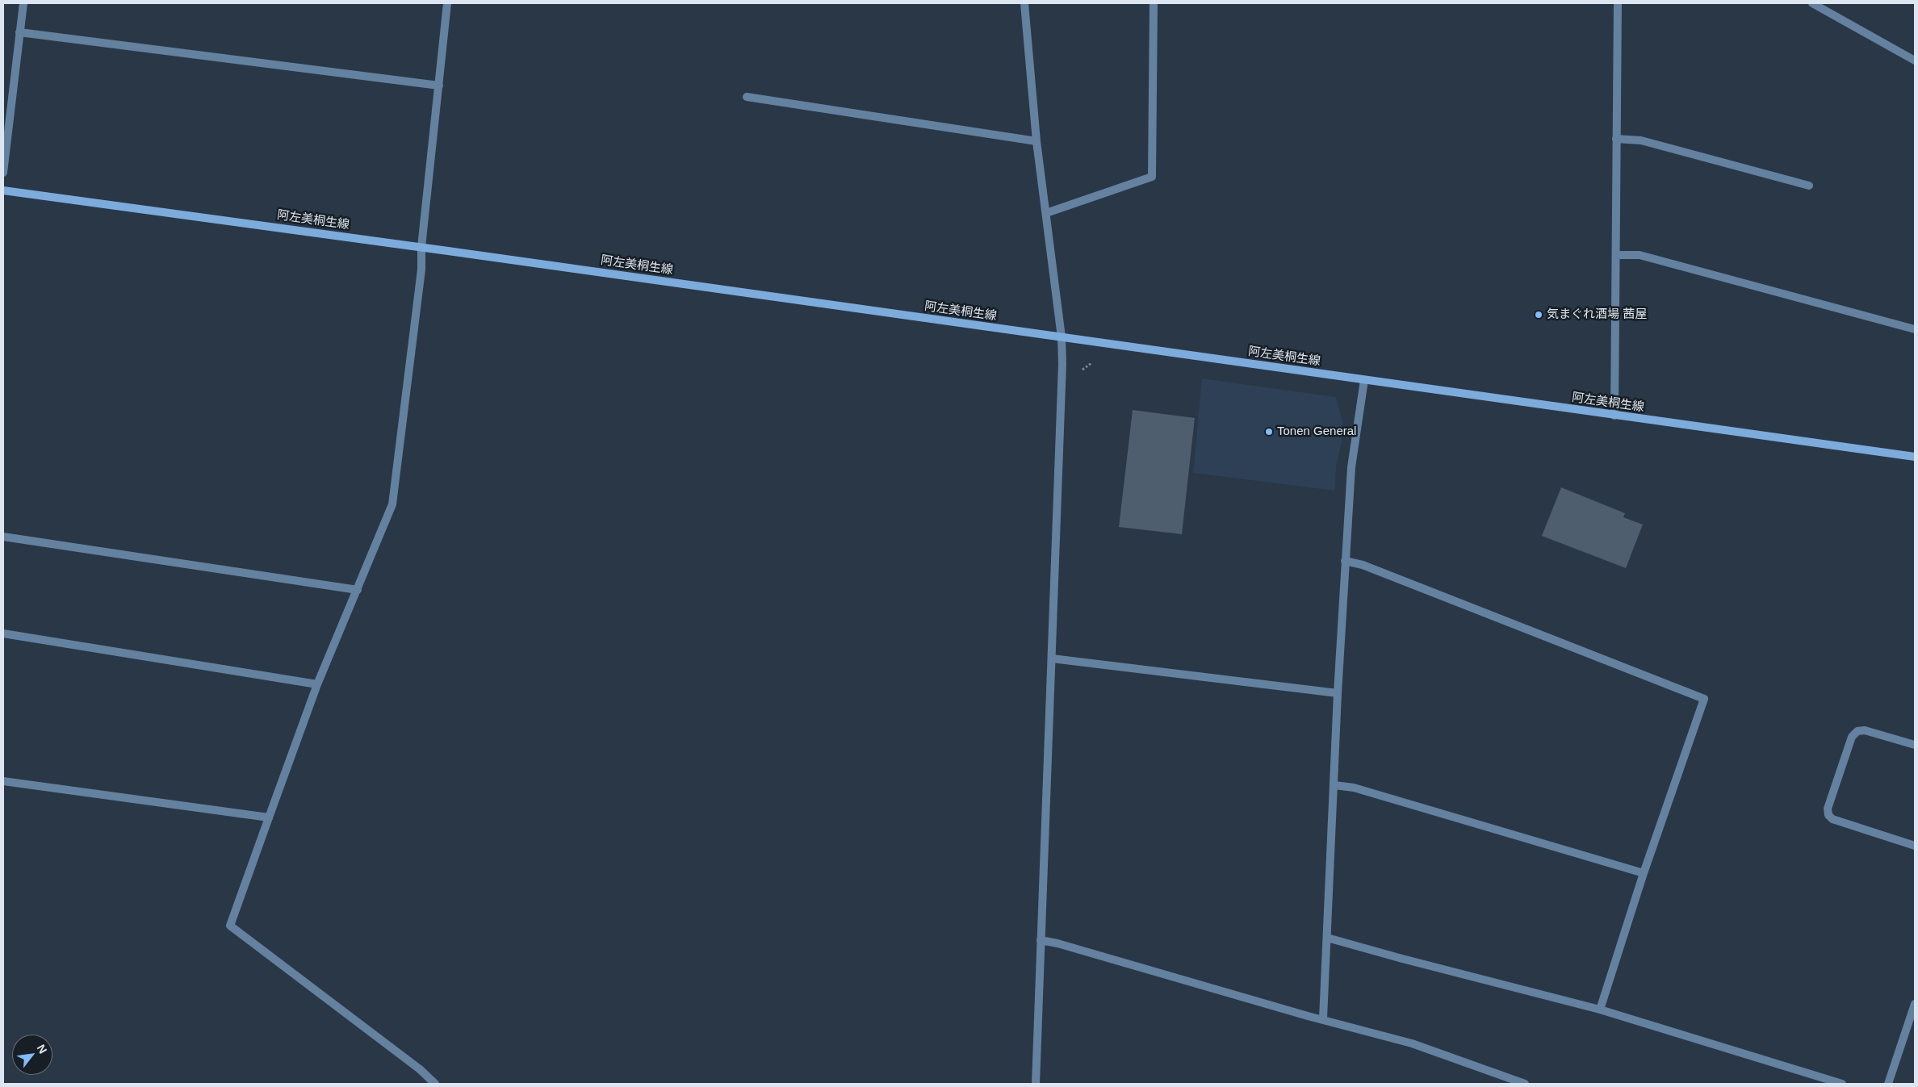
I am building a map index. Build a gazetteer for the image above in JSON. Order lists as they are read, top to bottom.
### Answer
{
  "streets": {
    "main road": ["阿左美桐生線"]
  },
  "places": ["気まぐれ酒場 茜屋", "Tonen General"],
  "north": "top right"
}
